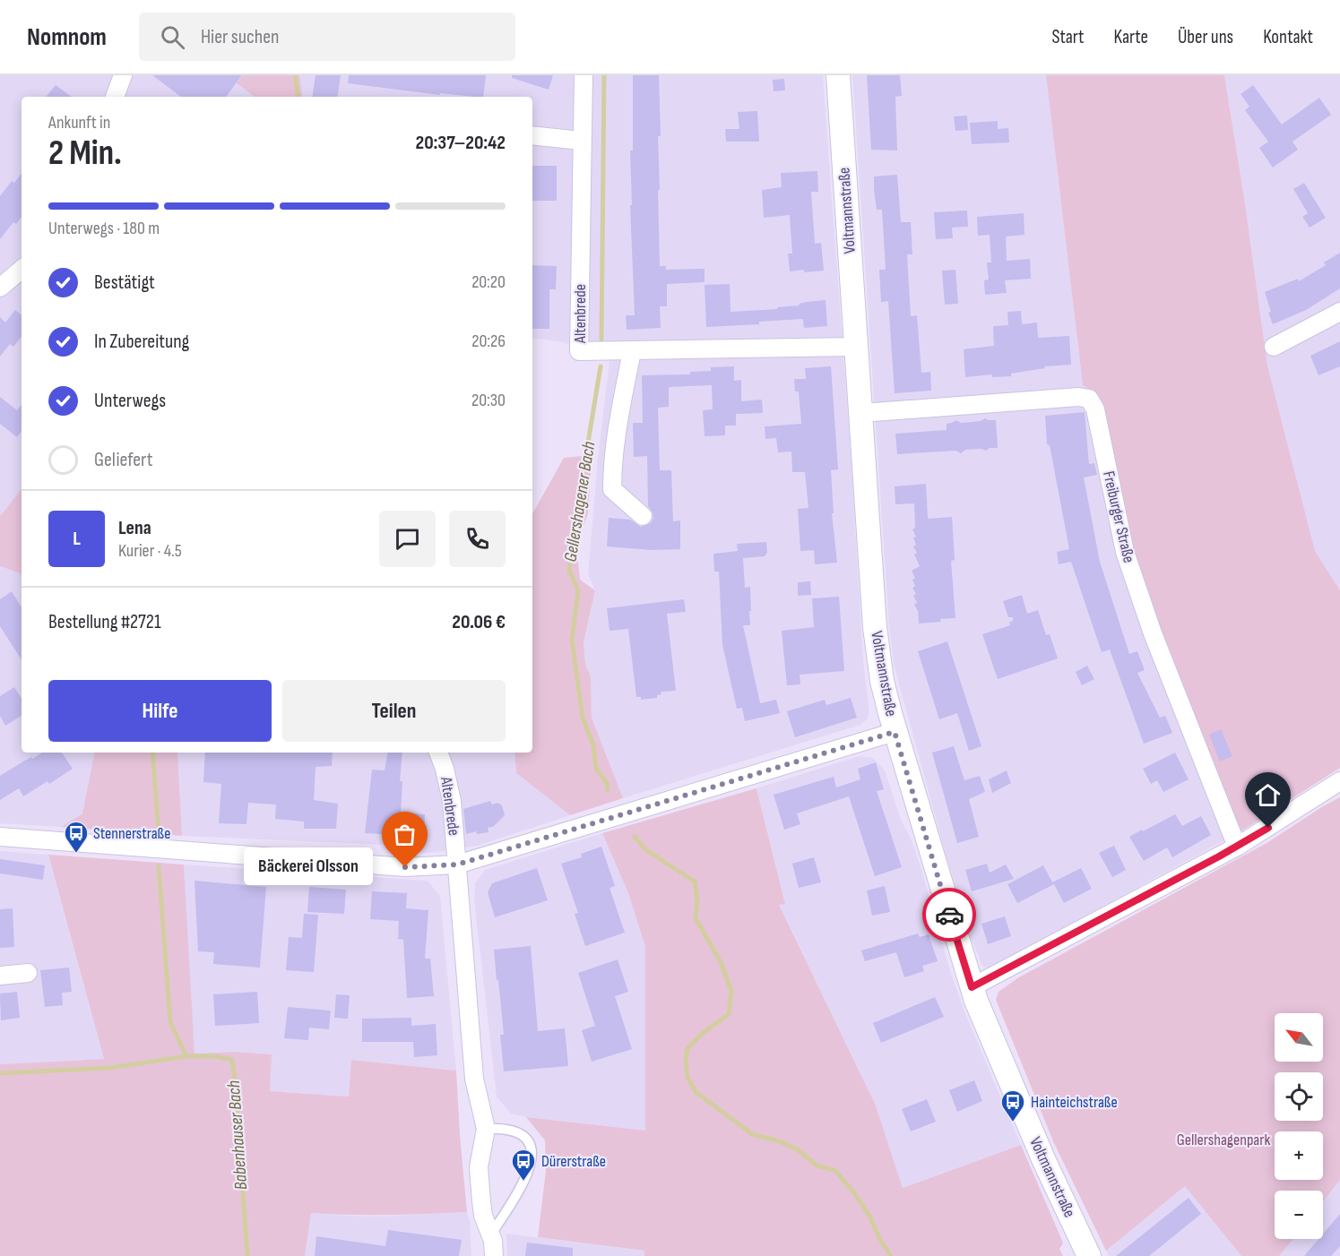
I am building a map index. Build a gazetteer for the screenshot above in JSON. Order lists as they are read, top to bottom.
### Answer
{
  "streets": {
    "street": ["Voltmannstraße", "Altenbrede", "Freiburger Straße"]
  },
  "crossings": [
    ["Voltmannstraße", "Freiburger Straße"]
  ],
  "water": ["Gellershagener Bach", "Babenhauser Bach"],
  "parks": ["Gellershagenpark"],
  "places": {
    "bus stop": ["Stennerstraße", "Hainteichstraße", "Dürerstraße"],
    "other": ["Bäckerei Olsson"]
  },
  "north": "top left",
  "page": {
    "header": "Nomnom",
    "search": "Hier suchen",
    "nav": [
      "Start",
      "Karte",
      "Über uns",
      "Kontakt"
    ],
    "heading": ["2 Min.", "Ankunft in", "20:37–20:42"],
    "panel": [
      "Lena",
      "Kurier · 4.5",
      "Bestellung #2721",
      "20.06 €"
    ],
    "bar": "Unterwegs · 180 m",
    "list": [
      ["Bestätigt", "20:20"],
      ["In Zubereitung", "20:26"],
      ["Unterwegs", "20:30"],
      "Geliefert"
    ],
    "round": "L",
    "buttons": ["Hilfe", "Teilen"],
    "bubble": "Bäckerei Olsson",
    "map_buttons": ["+", "−"]
  }
}
